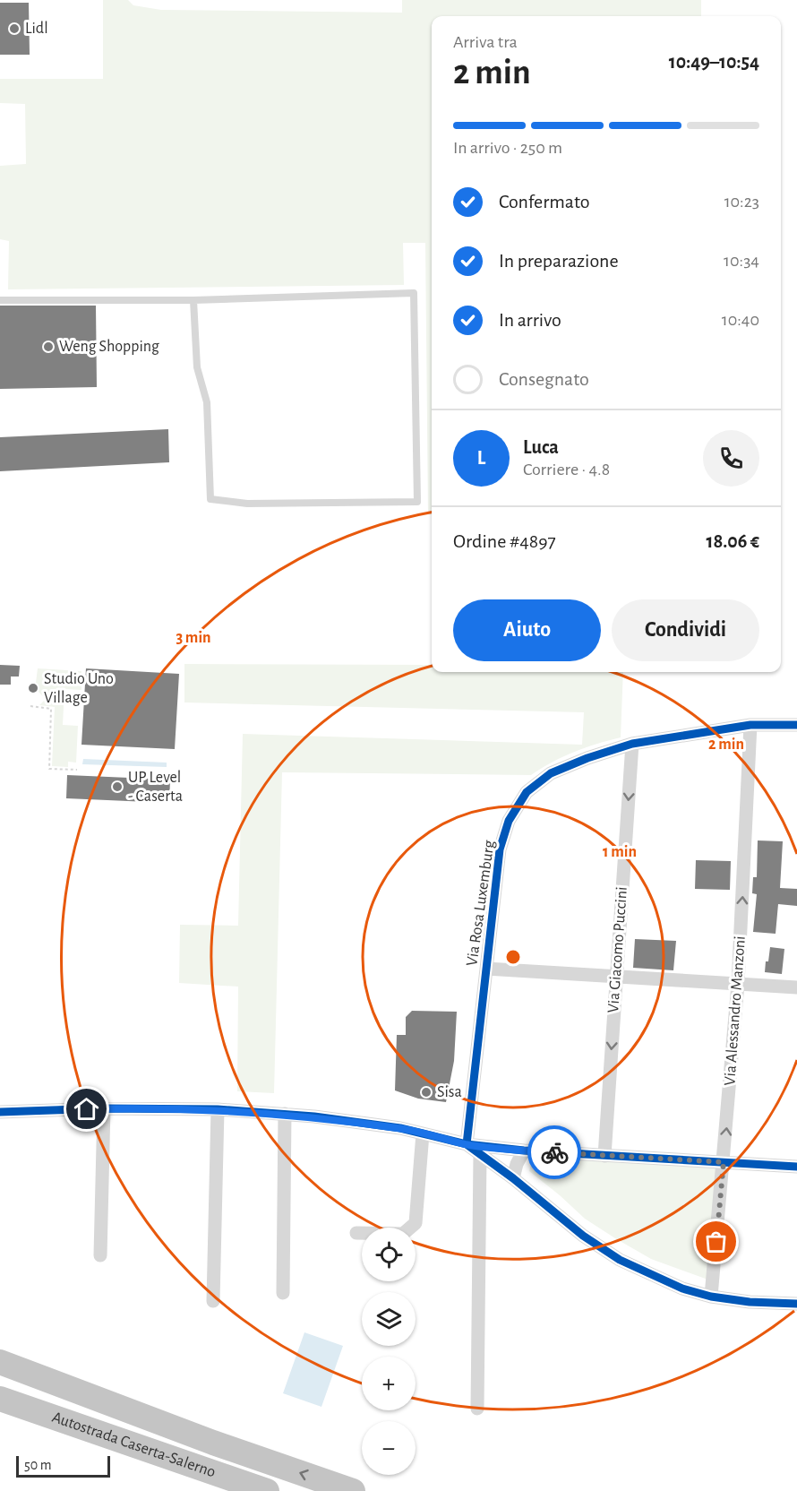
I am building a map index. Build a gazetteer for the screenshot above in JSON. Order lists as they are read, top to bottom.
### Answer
{
  "streets": {
    "highway": ["Autostrada Caserta-Salerno"],
    "street": ["Via Rosa Luxemburg", "Via Giacomo Puccini", "Via Alessandro Manzoni"]
  },
  "crossings": [
    ["Via Rosa Luxemburg", "Via Giacomo Puccini"],
    ["Via Rosa Luxemburg", "Via Alessandro Manzoni"]
  ],
  "one_way": ["Via Giacomo Puccini", "Via Alessandro Manzoni"],
  "places": [
    "Lidl",
    "Weng Shopping",
    "Studio Uno Village",
    "UP Level - Caserta",
    "Sisa"
  ],
  "scale_bar": "50 m",
  "page": {
    "heading": ["2 min", "Arriva tra", "10:49–10:54"],
    "panel": [
      "Luca",
      "Corriere · 4.8",
      "Ordine #4897",
      "18.06 €"
    ],
    "bar": "In arrivo · 250 m",
    "list": [
      ["Confermato", "10:23"],
      ["In preparazione", "10:34"],
      ["In arrivo", "10:40"],
      "Consegnato"
    ],
    "round": "L",
    "buttons": ["Aiuto", "Condividi"],
    "map_buttons": ["+", "−"],
    "scale": "50 m"
  },
  "rings": ["3 min", "2 min", "1 min"]
}
